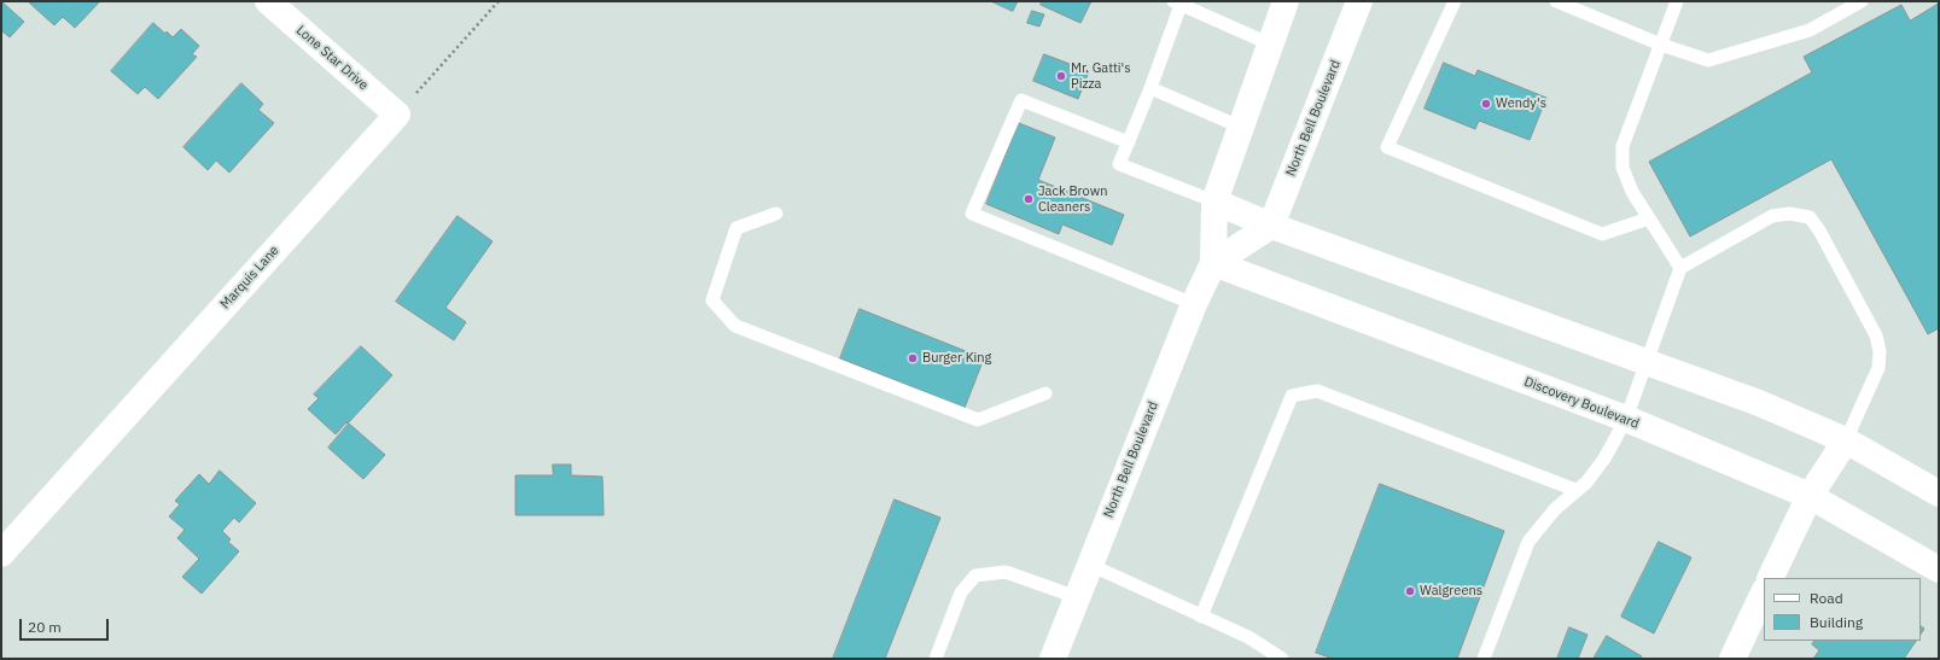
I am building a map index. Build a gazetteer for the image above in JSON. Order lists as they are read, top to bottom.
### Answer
{
  "streets": {
    "street": [
      "Lone Star Drive",
      "North Bell Boulevard",
      "Marquis Lane",
      "Discovery Boulevard"
    ]
  },
  "crossings": [
    ["Lone Star Drive", "Marquis Lane"],
    ["North Bell Boulevard", "Discovery Boulevard"]
  ],
  "places": [
    "Mr. Gatti's Pizza",
    "Wendy's",
    "Jack Brown Cleaners",
    "Burger King",
    "Walgreens"
  ],
  "legend": ["Road", "Building"],
  "scale_bar": "20 m"
}
